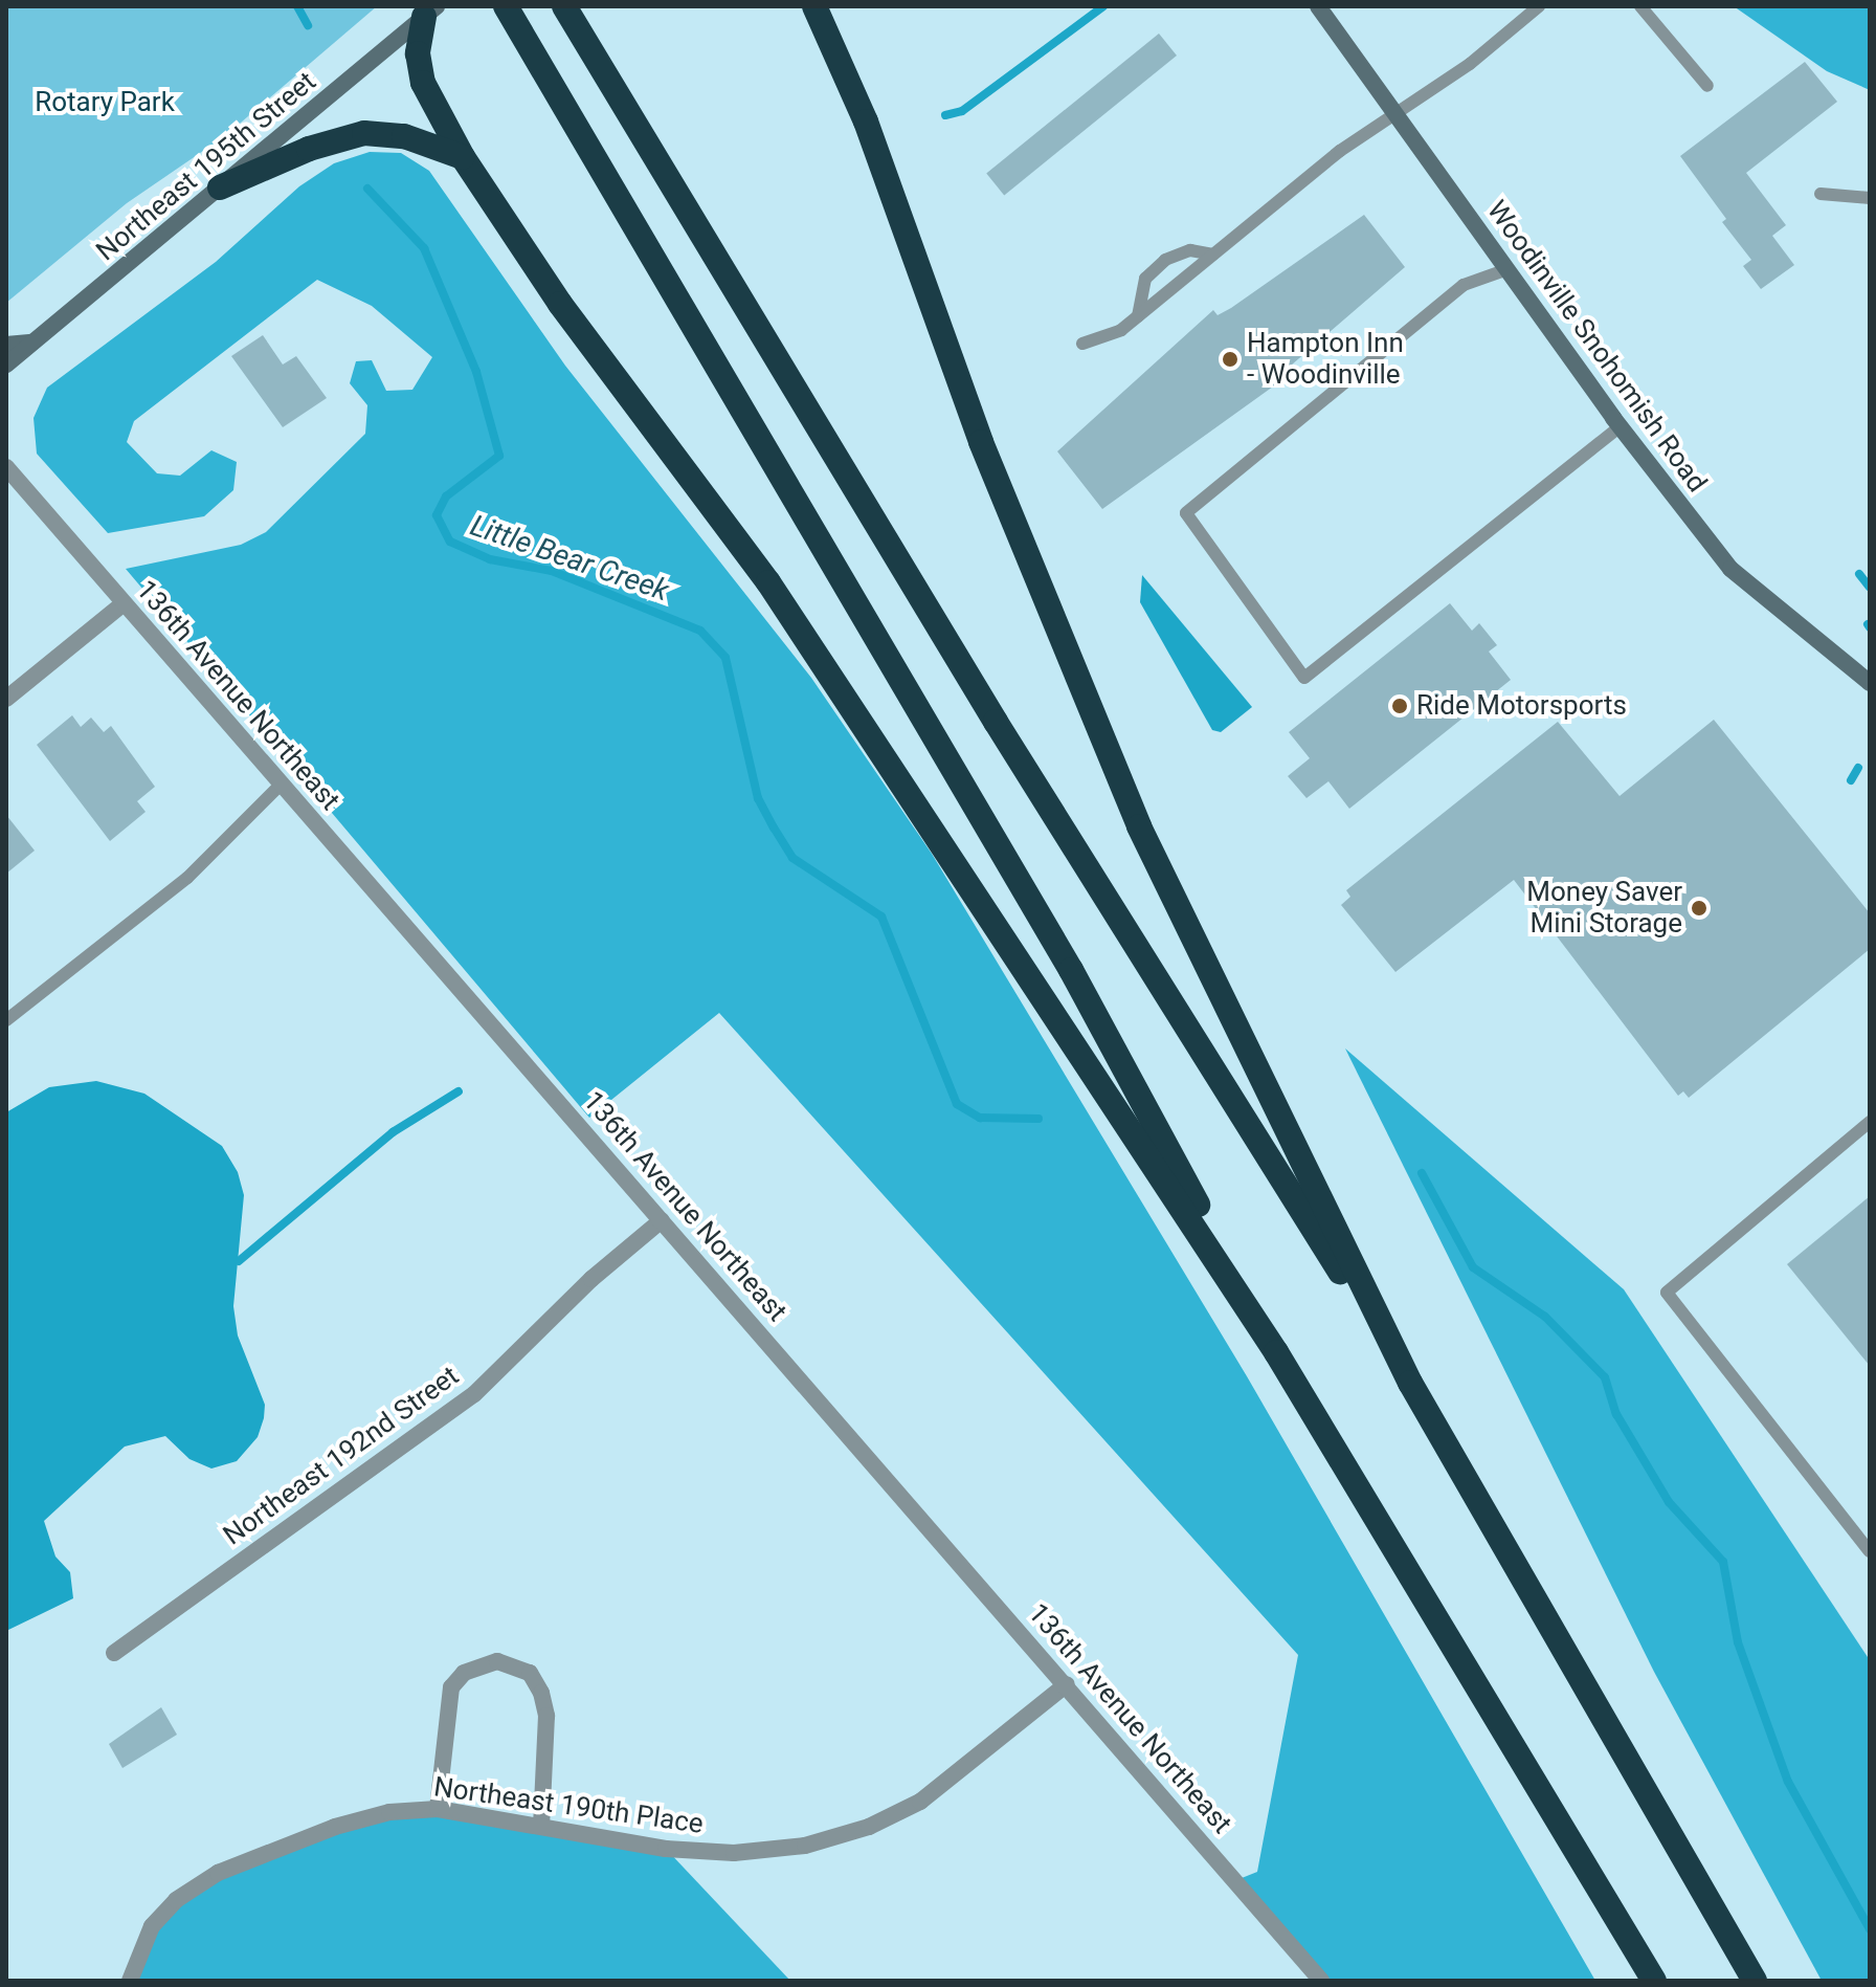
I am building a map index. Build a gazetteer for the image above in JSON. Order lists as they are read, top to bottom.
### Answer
{
  "streets": {
    "main road": ["Northeast 195th Street", "Woodinville Snohomish Road"],
    "street": ["136th Avenue Northeast", "Northeast 192nd Street", "Northeast 190th Place"]
  },
  "crossings": [
    ["136th Avenue Northeast", "Northeast 192nd Street"],
    ["136th Avenue Northeast", "Northeast 190th Place"]
  ],
  "water": ["Little Bear Creek"],
  "parks": ["Rotary Park"],
  "places": ["Hampton Inn - Woodinville", "Ride Motorsports", "Money Saver Mini Storage"]
}
